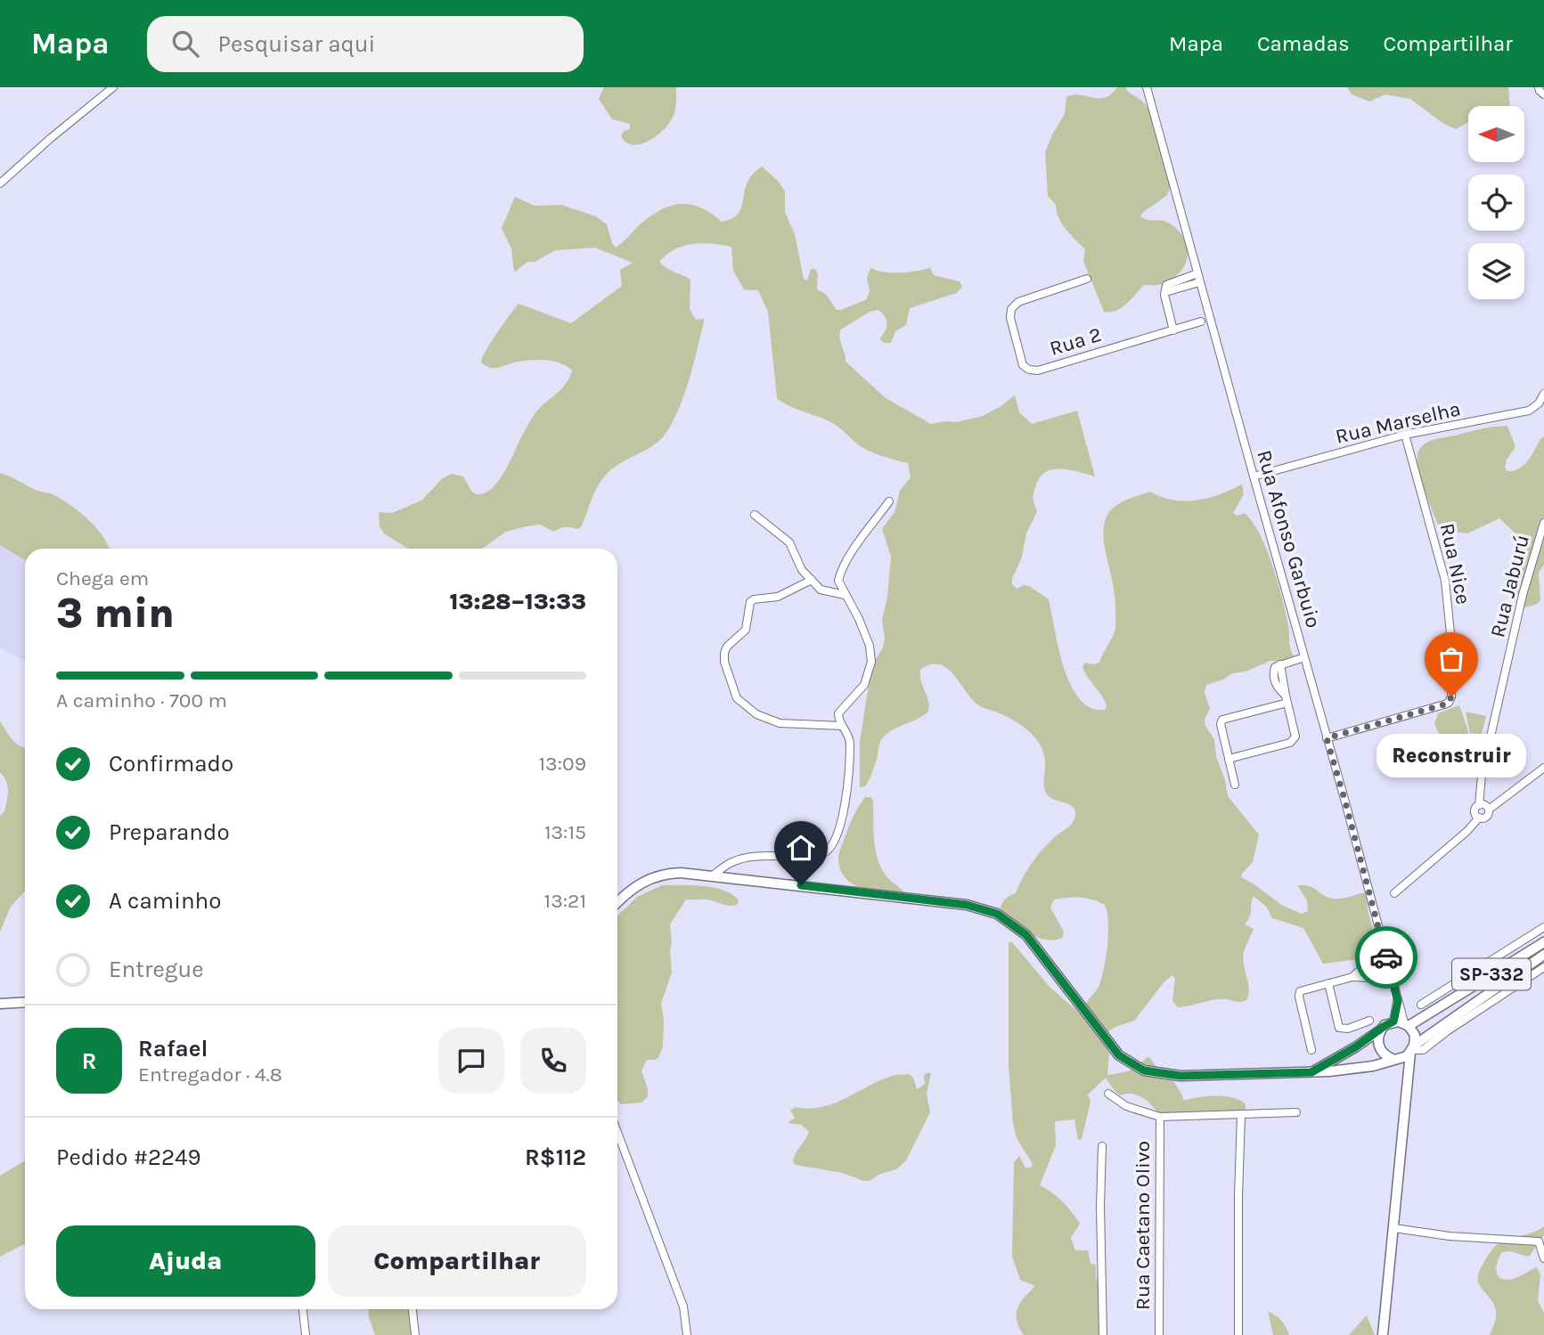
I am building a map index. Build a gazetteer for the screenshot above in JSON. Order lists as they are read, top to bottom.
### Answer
{
  "streets": {
    "main road": ["SP-332"],
    "street": [
      "Rua 2",
      "Rua Marselha",
      "Rua Afonso Garbuio",
      "Rua Nice",
      "Rua Jaburú",
      "Rua Caetano Olivo"
    ]
  },
  "crossings": [
    ["Rua Marselha", "Rua Afonso Garbuio"],
    ["Rua Marselha", "Rua Nice"],
    ["Rua Afonso Garbuio", "Rua Nice"],
    ["Rua Afonso Garbuio", "SP-332"]
  ],
  "places": ["Reconstruir"],
  "north": "left",
  "page": {
    "header": "Mapa",
    "search": "Pesquisar aqui",
    "nav": ["Mapa", "Camadas", "Compartilhar"],
    "heading": ["3 min", "Chega em", "13:28–13:33"],
    "panel": [
      "Rafael",
      "Entregador · 4.8",
      "Pedido #2249",
      "R$112"
    ],
    "bar": "A caminho · 700 m",
    "list": [
      ["Confirmado", "13:09"],
      ["Preparando", "13:15"],
      ["A caminho", "13:21"],
      "Entregue"
    ],
    "bubble": "Reconstruir",
    "round": "R",
    "buttons": ["Ajuda", "Compartilhar"]
  }
}
